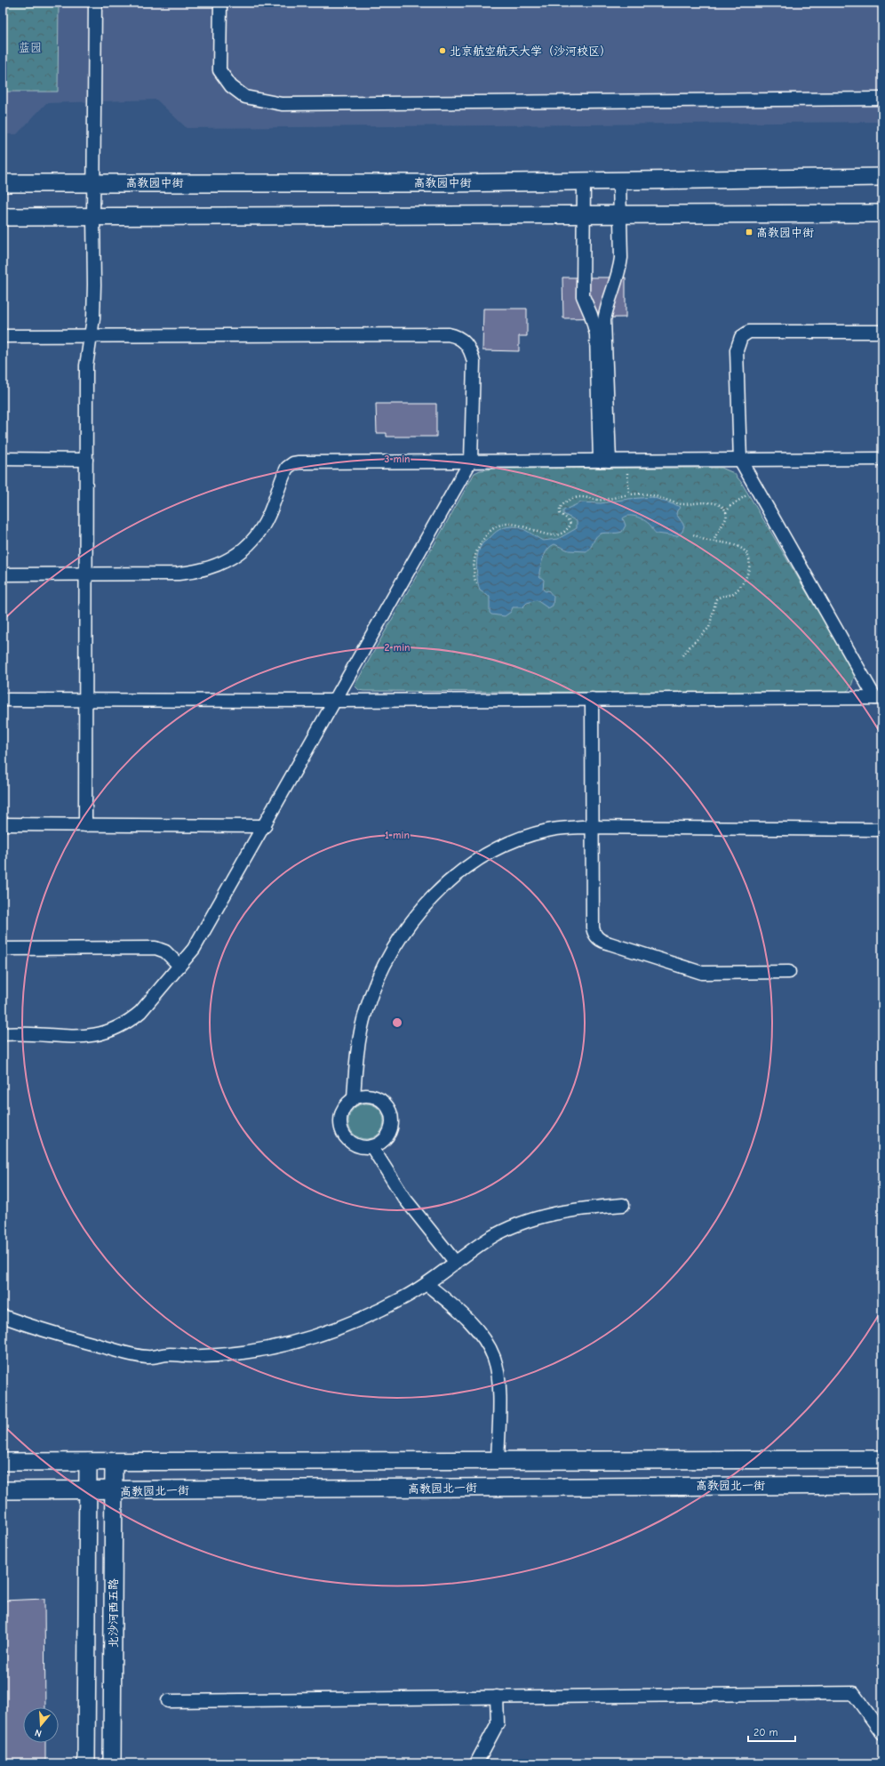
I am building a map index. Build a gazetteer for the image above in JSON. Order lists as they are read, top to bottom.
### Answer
{
  "streets": {
    "main road": ["高教园中街", "高教园北一街", "北沙河西五路"]
  },
  "crossings": [
    ["高教园北一街", "北沙河西五路"]
  ],
  "parks": ["蓝园"],
  "places": {
    "other": ["北京航空航天大学（沙河校区）"],
    "transit": ["高教园中街"]
  },
  "scale_bar": "20 m",
  "north": "bottom",
  "rings": ["3 min", "2 min", "1 min"]
}
